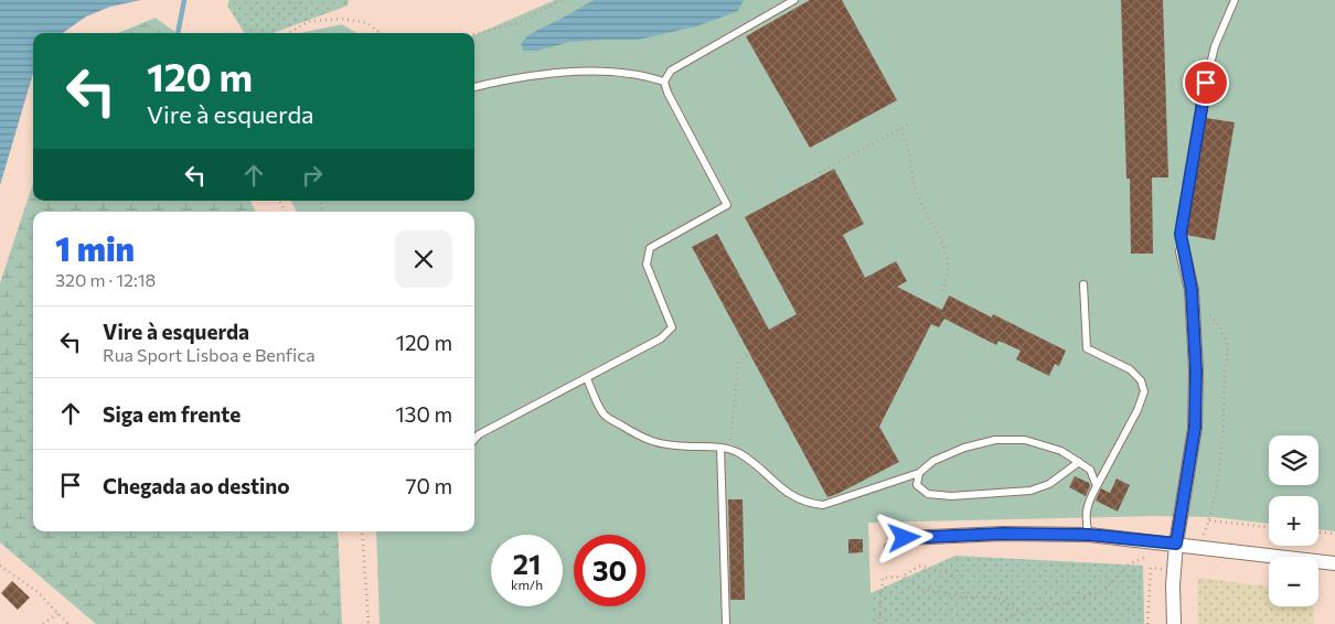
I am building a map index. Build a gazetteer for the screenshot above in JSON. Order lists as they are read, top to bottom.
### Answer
{
  "page": {
    "turn": ["120 m", "Vire à esquerda"],
    "heading": ["1 min", "320 m · 12:18"],
    "list": [
      {
        "name": "Vire à esquerda",
        "note": "Rua Sport Lisboa e Benfica",
        "value": "120 m"
      },
      {
        "name": "Siga em frente",
        "value": "130 m"
      },
      {
        "name": "Chegada ao destino",
        "value": "70 m"
      }
    ],
    "map_buttons": ["+", "−"],
    "speed": "21 km/h",
    "limit": "30"
  }
}
